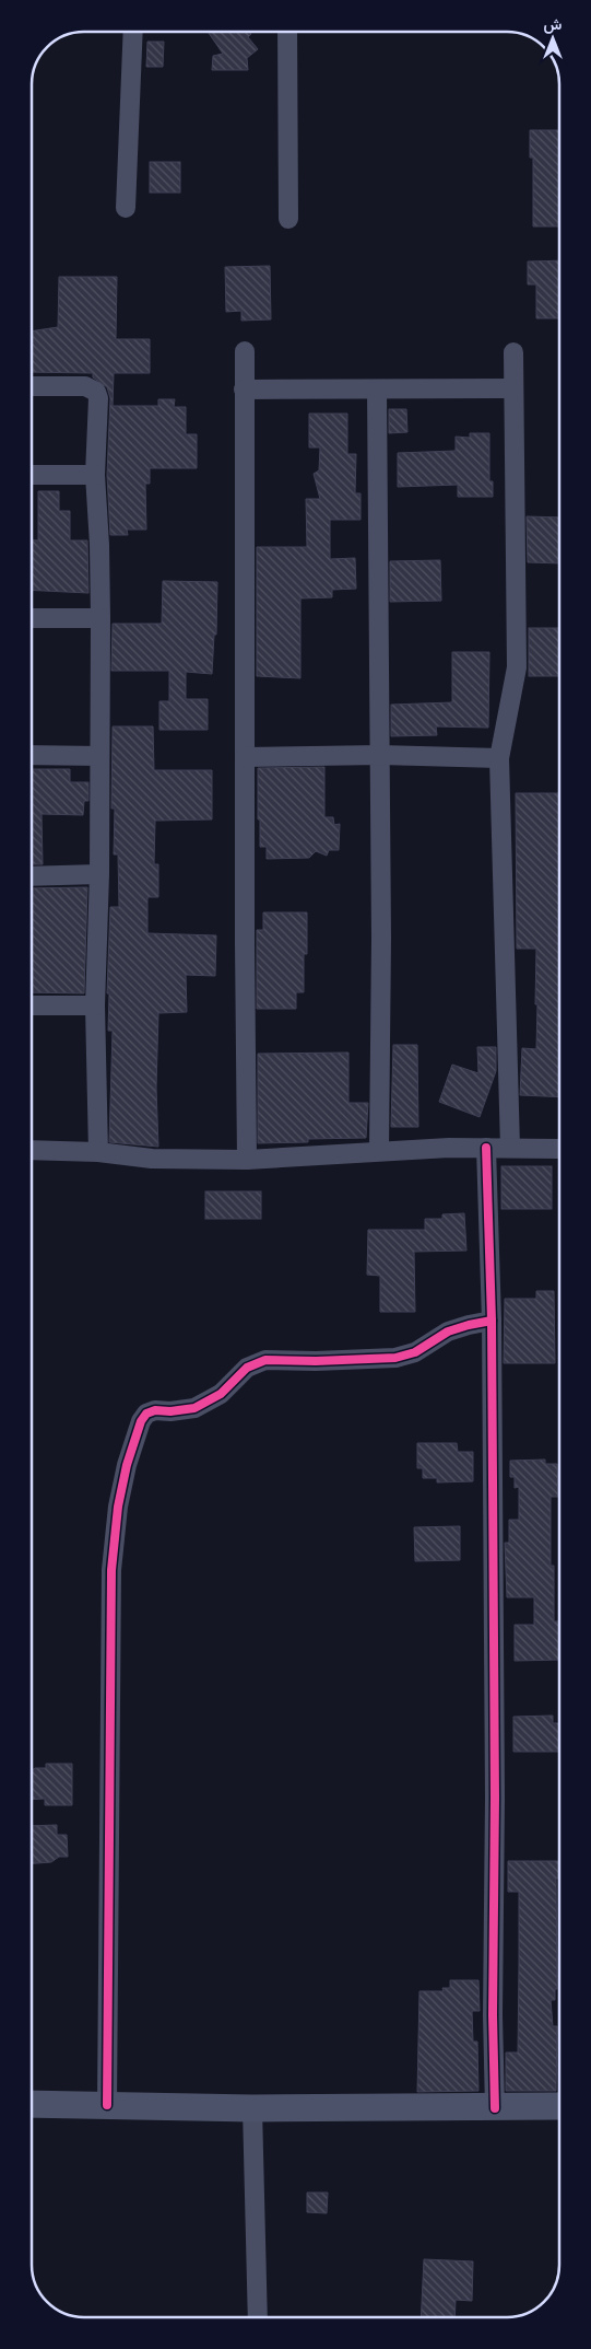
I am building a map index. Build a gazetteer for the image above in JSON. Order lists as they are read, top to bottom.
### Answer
{
  "north": "top"
}
